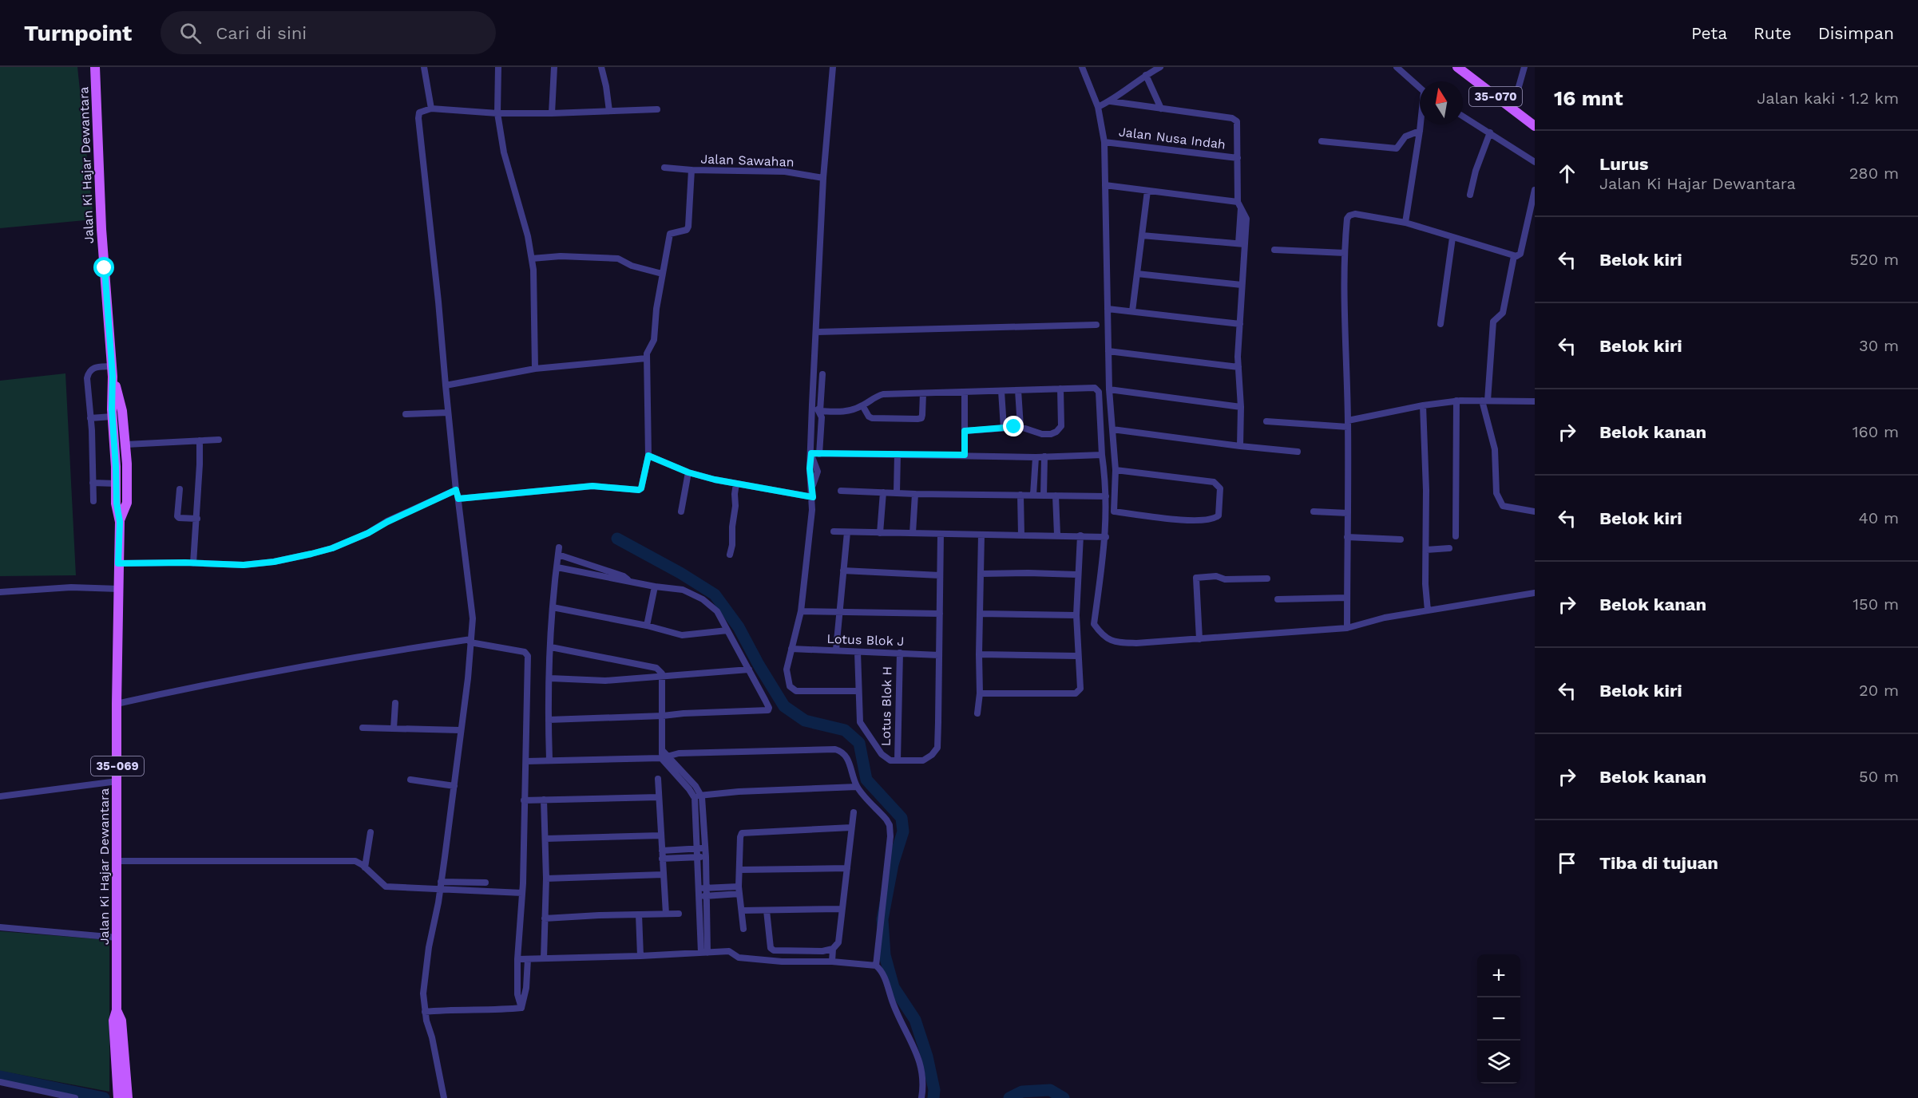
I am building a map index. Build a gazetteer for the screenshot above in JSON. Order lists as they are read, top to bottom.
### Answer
{
  "streets": {
    "main road": ["35-070", "Jalan Ki Hajar Dewantara", "35-069"],
    "street": [
      "Jalan Nusa Indah",
      "Jalan Sawahan",
      "Lotus Blok J",
      "Lotus Blok H"
    ]
  },
  "crossings": [
    ["Lotus Blok J", "Lotus Blok H"]
  ],
  "north": "top",
  "page": {
    "header": "Turnpoint",
    "search": "Cari di sini",
    "nav": ["Peta", "Rute", "Disimpan"],
    "heading": ["16 mnt", "Jalan kaki · 1.2 km"],
    "list": [
      ["Lurus", "Jalan Ki Hajar Dewantara", "280 m"],
      ["Belok kiri", "520 m"],
      ["Belok kiri", "30 m"],
      ["Belok kanan", "160 m"],
      ["Belok kiri", "40 m"],
      ["Belok kanan", "150 m"],
      ["Belok kiri", "20 m"],
      ["Belok kanan", "50 m"],
      "Tiba di tujuan"
    ],
    "map_buttons": ["+", "−"]
  }
}
